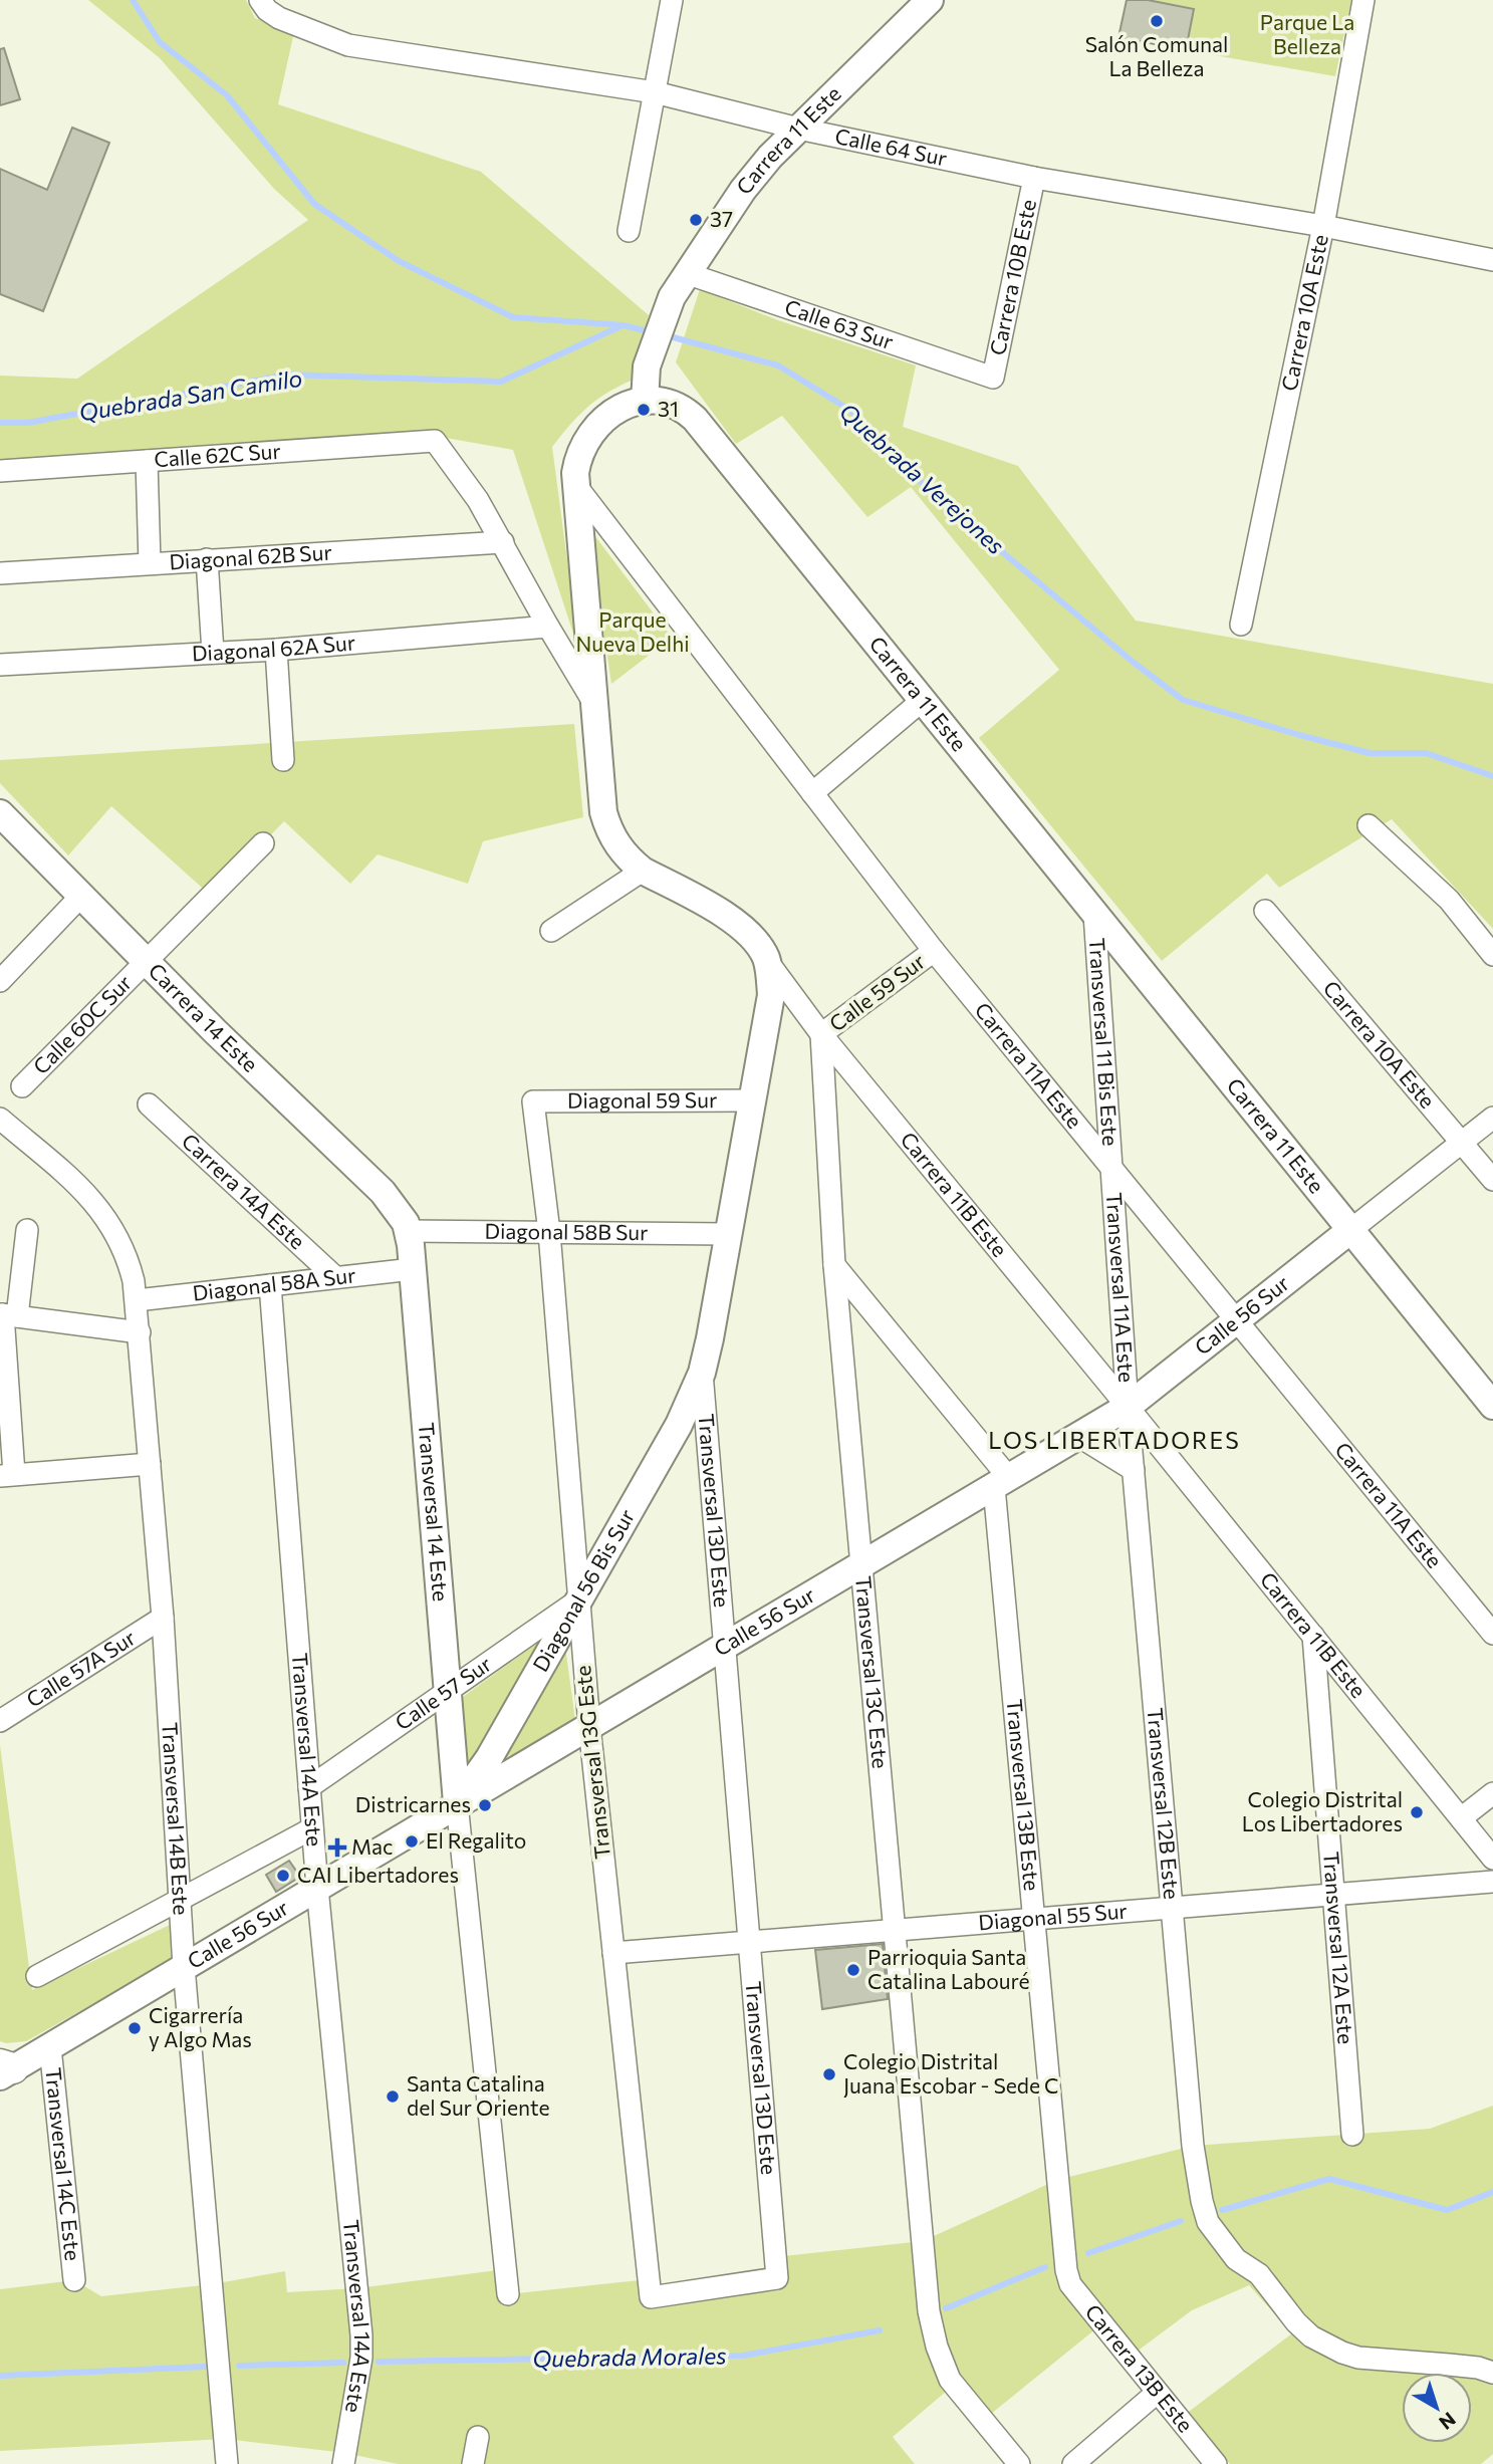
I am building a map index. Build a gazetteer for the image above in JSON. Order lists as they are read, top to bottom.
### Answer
{
  "streets": {
    "street": [
      "Carrera 11 Este",
      "Calle 64 Sur",
      "Carrera 10B Este",
      "Carrera 10A Este",
      "Calle 63 Sur",
      "Calle 62C Sur",
      "Diagonal 62B Sur",
      "Diagonal 62A Sur",
      "Calle 59 Sur",
      "Carrera 14 Este",
      "Calle 60C Sur",
      "Transversal 11 Bis Este",
      "Carrera 11A Este",
      "Diagonal 59 Sur",
      "Carrera 14A Este",
      "Carrera 11B Este",
      "Diagonal 58B Sur",
      "Diagonal 58A Sur",
      "Transversal 11A Este",
      "Calle 56 Sur",
      "Transversal 13D Este",
      "Transversal 14 Este",
      "Diagonal 56 Bis Sur",
      "Calle 57A Sur",
      "Transversal 13C Este",
      "Calle 57 Sur",
      "Transversal 14A Este",
      "Transversal 13G Este",
      "Transversal 13B Este",
      "Transversal 12B Este",
      "Transversal 14B Este",
      "Diagonal 55 Sur",
      "Transversal 12A Este",
      "Transversal 14C Este",
      "Carrera 13B Este"
    ]
  },
  "crossings": [
    ["Carrera 11 Este", "Calle 64 Sur"],
    ["Carrera 11 Este", "Calle 63 Sur"],
    ["Carrera 11 Este", "Transversal 11 Bis Este"],
    ["Carrera 11 Este", "Calle 56 Sur"],
    ["Calle 64 Sur", "Carrera 10B Este"],
    ["Calle 64 Sur", "Carrera 10A Este"],
    ["Carrera 10B Este", "Calle 63 Sur"],
    ["Carrera 10A Este", "Calle 56 Sur"],
    ["Calle 62C Sur", "Diagonal 62B Sur"],
    ["Calle 59 Sur", "Carrera 11A Este"],
    ["Calle 59 Sur", "Carrera 11B Este"],
    ["Calle 59 Sur", "Transversal 13C Este"],
    ["Carrera 14 Este", "Calle 60C Sur"],
    ["Carrera 14 Este", "Diagonal 58B Sur"],
    ["Carrera 14 Este", "Transversal 14 Este"],
    ["Transversal 11 Bis Este", "Carrera 11A Este"],
    ["Transversal 11 Bis Este", "Transversal 11A Este"],
    ["Carrera 11A Este", "Carrera 11B Este"],
    ["Carrera 11A Este", "Transversal 11A Este"],
    ["Carrera 11A Este", "Calle 56 Sur"],
    ["Diagonal 59 Sur", "Transversal 13D Este"],
    ["Diagonal 59 Sur", "Transversal 13G Este"],
    ["Carrera 14A Este", "Diagonal 58A Sur"],
    ["Carrera 11B Este", "Transversal 11A Este"],
    ["Carrera 11B Este", "Calle 56 Sur"],
    ["Carrera 11B Este", "Transversal 13D Este"],
    ["Carrera 11B Este", "Transversal 13C Este"],
    ["Carrera 11B Este", "Transversal 12B Este"],
    ["Carrera 11B Este", "Transversal 12A Este"],
    ["Diagonal 58B Sur", "Transversal 13D Este"],
    ["Diagonal 58B Sur", "Transversal 14 Este"],
    ["Diagonal 58B Sur", "Transversal 13G Este"],
    ["Diagonal 58A Sur", "Transversal 14 Este"],
    ["Diagonal 58A Sur", "Transversal 14A Este"],
    ["Diagonal 58A Sur", "Transversal 14B Este"],
    ["Transversal 11A Este", "Calle 56 Sur"],
    ["Transversal 11A Este", "Transversal 12B Este"],
    ["Calle 56 Sur", "Transversal 13D Este"],
    ["Calle 56 Sur", "Transversal 14 Este"],
    ["Calle 56 Sur", "Diagonal 56 Bis Sur"],
    ["Calle 56 Sur", "Transversal 13C Este"],
    ["Calle 56 Sur", "Transversal 14A Este"],
    ["Calle 56 Sur", "Transversal 13G Este"],
    ["Calle 56 Sur", "Transversal 13B Este"],
    ["Calle 56 Sur", "Transversal 12B Este"],
    ["Calle 56 Sur", "Transversal 14B Este"],
    ["Calle 56 Sur", "Transversal 14C Este"],
    ["Transversal 13D Este", "Diagonal 56 Bis Sur"],
    ["Transversal 13D Este", "Transversal 13G Este"],
    ["Transversal 13D Este", "Diagonal 55 Sur"],
    ["Transversal 14 Este", "Diagonal 56 Bis Sur"],
    ["Transversal 14 Este", "Calle 57 Sur"],
    ["Diagonal 56 Bis Sur", "Calle 57 Sur"],
    ["Diagonal 56 Bis Sur", "Transversal 13G Este"],
    ["Calle 57A Sur", "Transversal 14B Este"],
    ["Transversal 13C Este", "Diagonal 55 Sur"],
    ["Calle 57 Sur", "Transversal 14A Este"],
    ["Calle 57 Sur", "Transversal 13G Este"],
    ["Transversal 13G Este", "Diagonal 55 Sur"],
    ["Transversal 13B Este", "Diagonal 55 Sur"],
    ["Transversal 13B Este", "Carrera 13B Este"],
    ["Transversal 12B Este", "Diagonal 55 Sur"],
    ["Diagonal 55 Sur", "Transversal 12A Este"]
  ],
  "districts": ["LOS LIBERTADORES"],
  "water": ["Quebrada San Camilo", "Quebrada Verejones", "Quebrada Morales"],
  "parks": ["Parque La Belleza", "Parque Nueva Delhi"],
  "places": {
    "other": [
      "Salón Comunal La Belleza",
      "37",
      "31",
      "Districarnes",
      "Colegio Distrital Los Libertadores",
      "El Regalito",
      "CAI Libertadores",
      "Parrioquia Santa Catalina Labouré",
      "Cigarrería y Algo Mas",
      "Colegio Distrital Juana Escobar - Sede C",
      "Santa Catalina del Sur Oriente"
    ],
    "health": ["Mac"]
  },
  "north": "bottom right"
}
